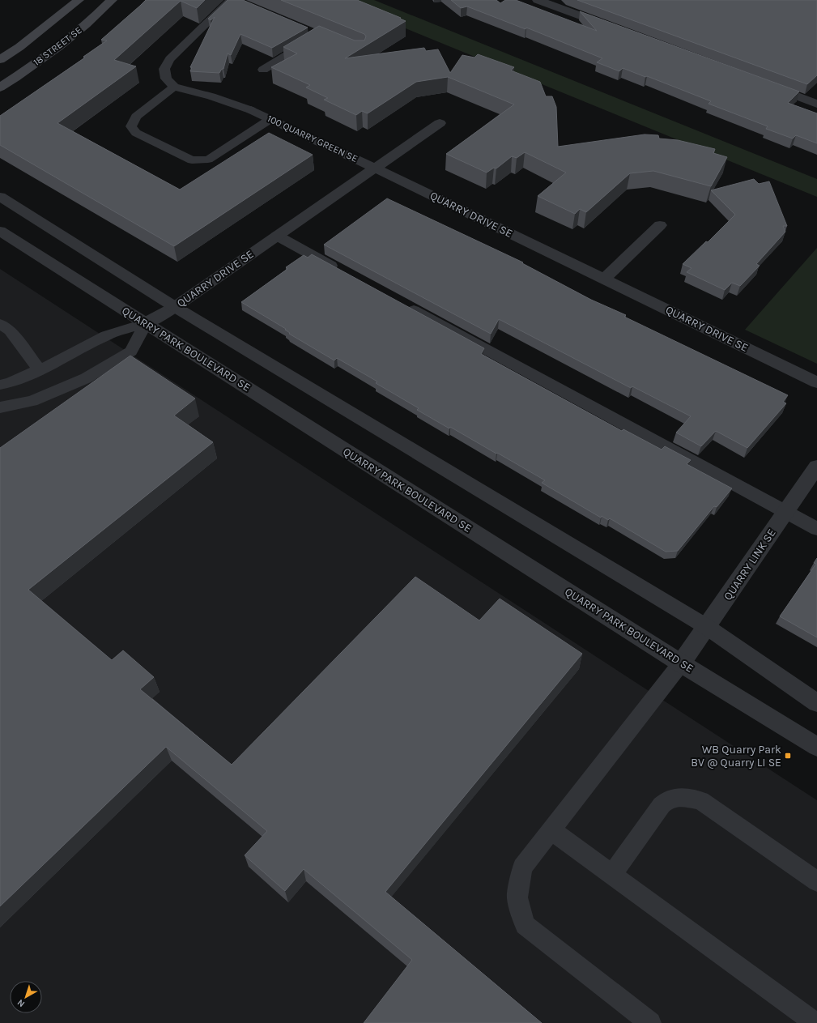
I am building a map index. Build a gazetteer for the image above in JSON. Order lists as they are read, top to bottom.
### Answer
{
  "streets": {
    "main road": ["18 STREET SE"],
    "street": [
      "100 QUARRY GREEN SE",
      "QUARRY DRIVE SE",
      "QUARRY PARK BOULEVARD SE",
      "QUARRY LINK SE"
    ]
  },
  "crossings": [
    ["100 QUARRY GREEN SE", "QUARRY DRIVE SE"],
    ["QUARRY DRIVE SE", "QUARRY PARK BOULEVARD SE"],
    ["QUARRY PARK BOULEVARD SE", "QUARRY LINK SE"]
  ],
  "places": {
    "transit": ["WB Quarry Park BV @ Quarry LI SE"]
  },
  "north": "bottom left"
}
